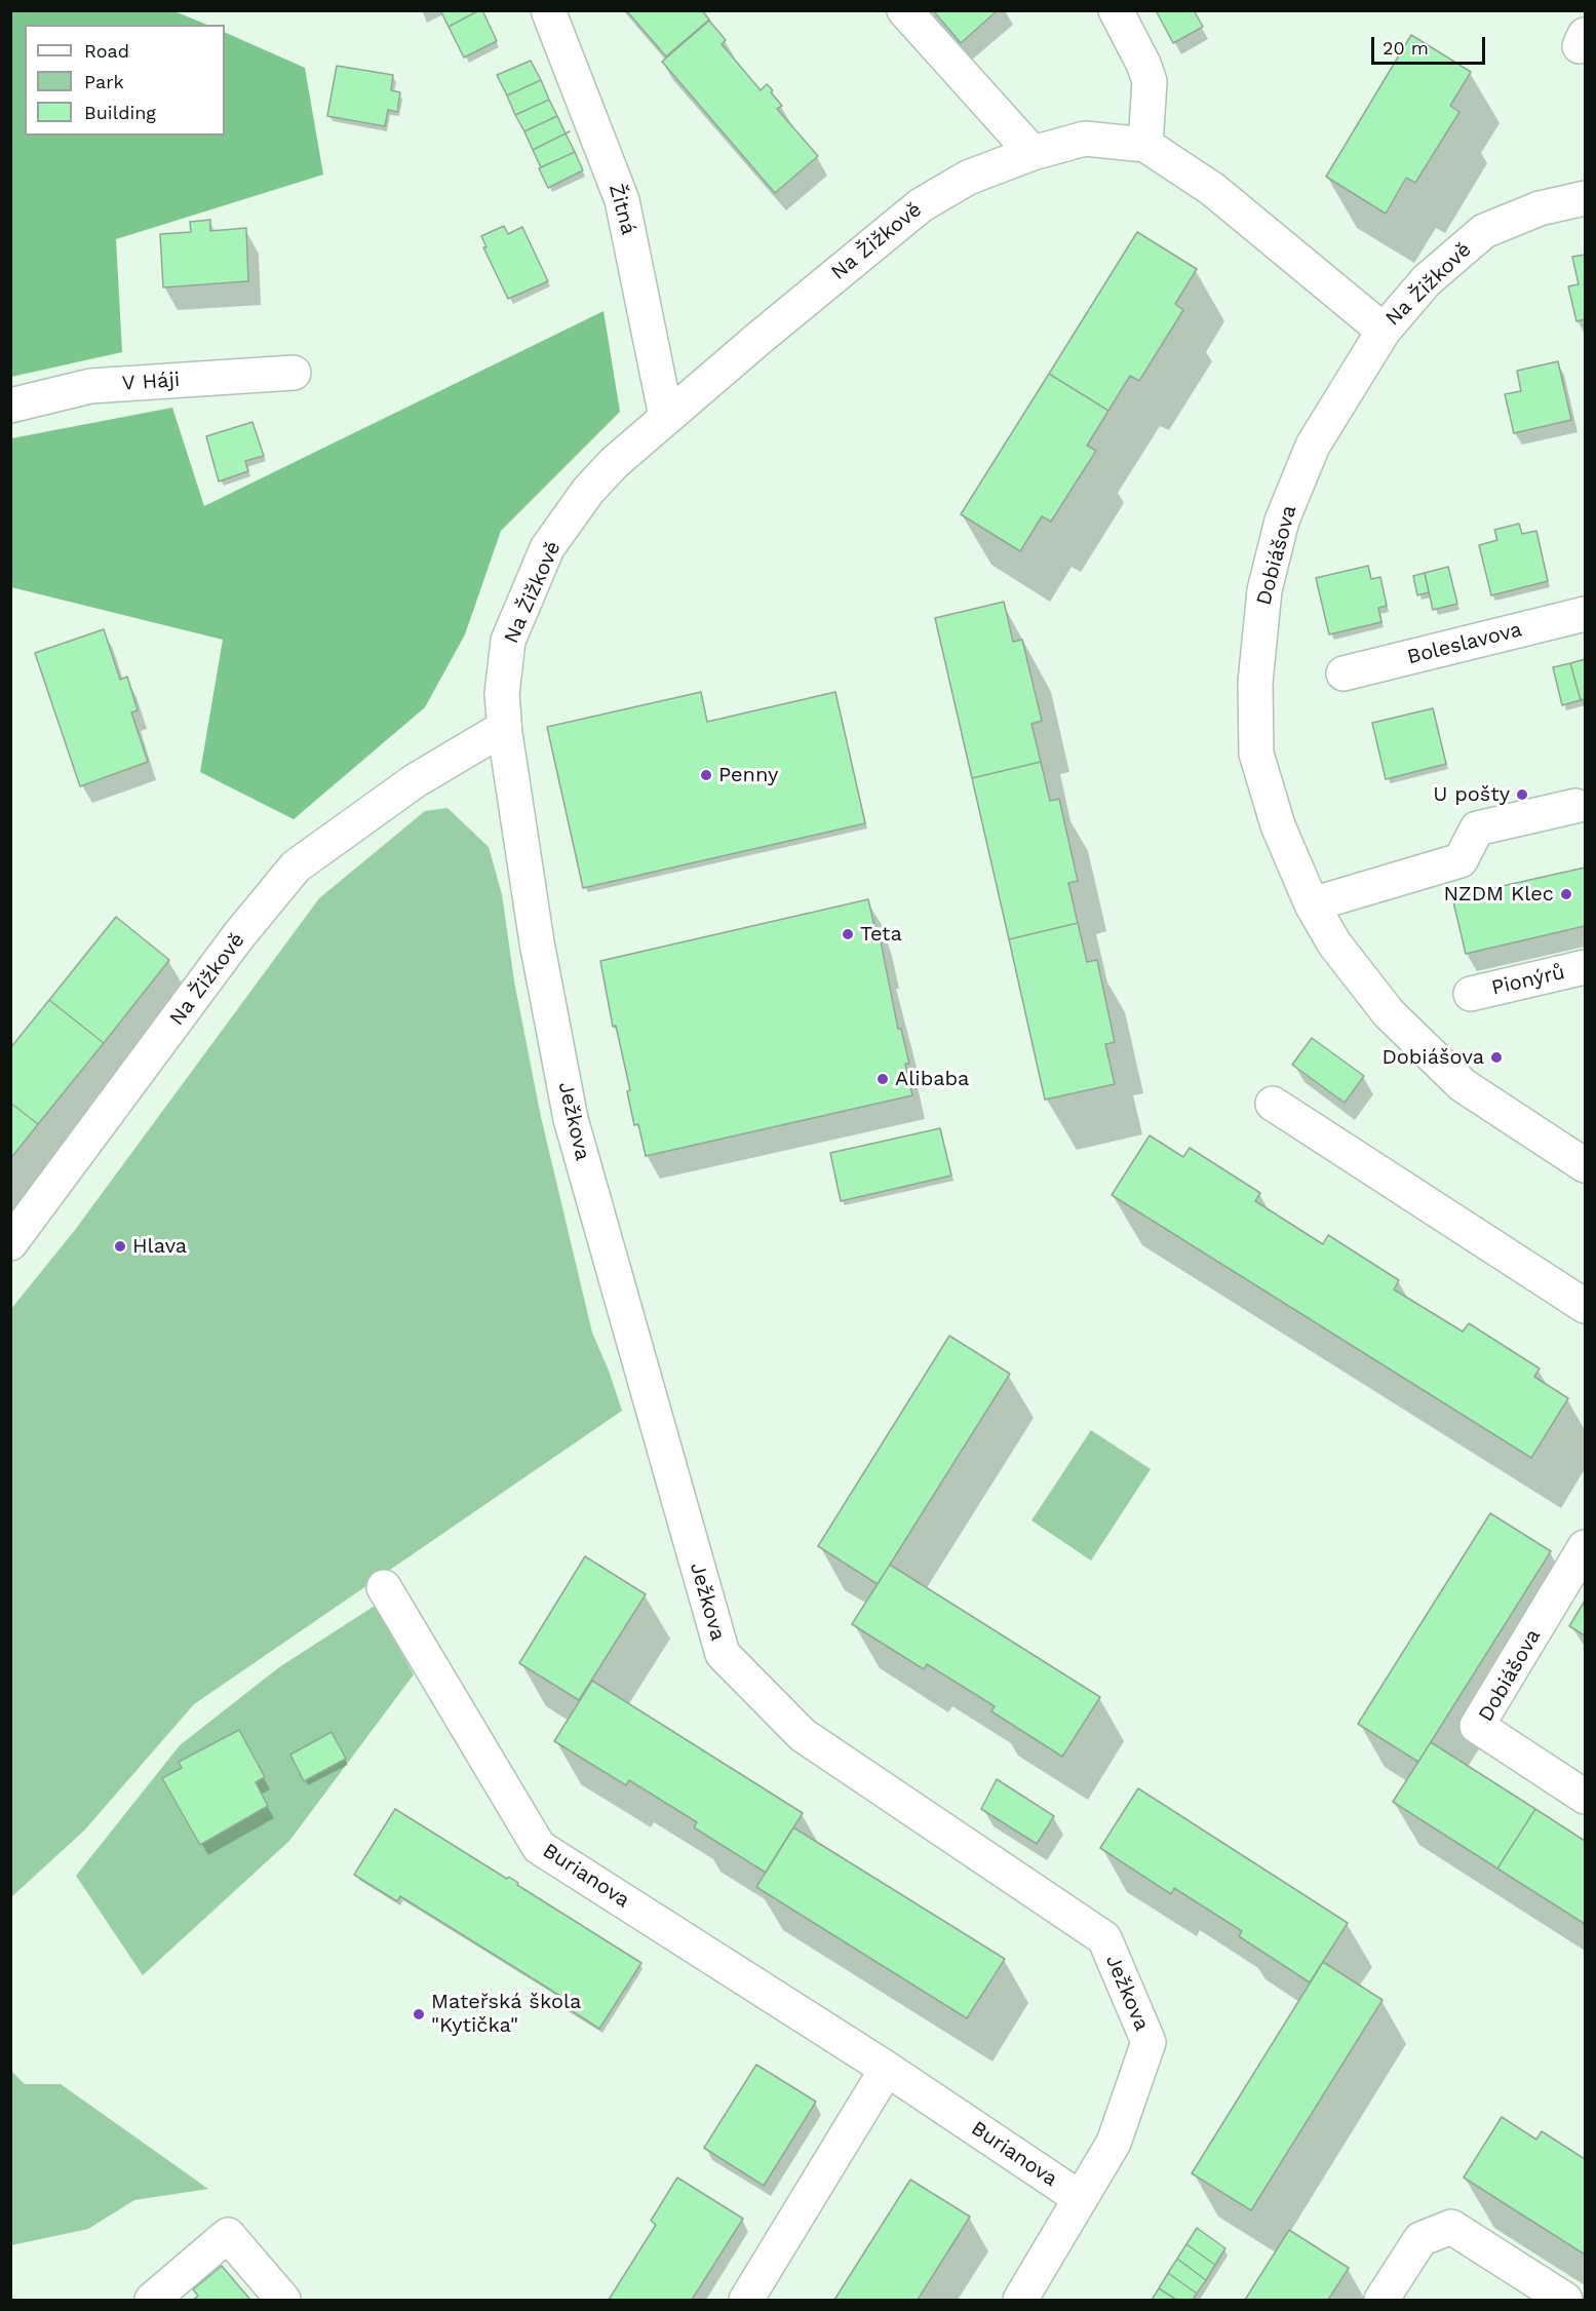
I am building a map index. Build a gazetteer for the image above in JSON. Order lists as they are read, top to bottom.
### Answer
{
  "streets": {
    "street": [
      "Žitná",
      "Na Žižkově",
      "V Háji",
      "Dobiášova",
      "Boleslavova",
      "Pionýrů",
      "Ježkova",
      "Burianova"
    ]
  },
  "crossings": [
    ["Žitná", "Na Žižkově"],
    ["Na Žižkově", "Dobiášova"],
    ["Na Žižkově", "Ježkova"],
    ["Ježkova", "Burianova"]
  ],
  "places": [
    "Penny",
    "U pošty",
    "NZDM Klec",
    "Teta",
    "Dobiášova",
    "Alibaba",
    "Hlava",
    "Mateřská škola \"Kytička\""
  ],
  "legend": ["Road", "Park", "Building"],
  "scale_bar": "20 m"
}
